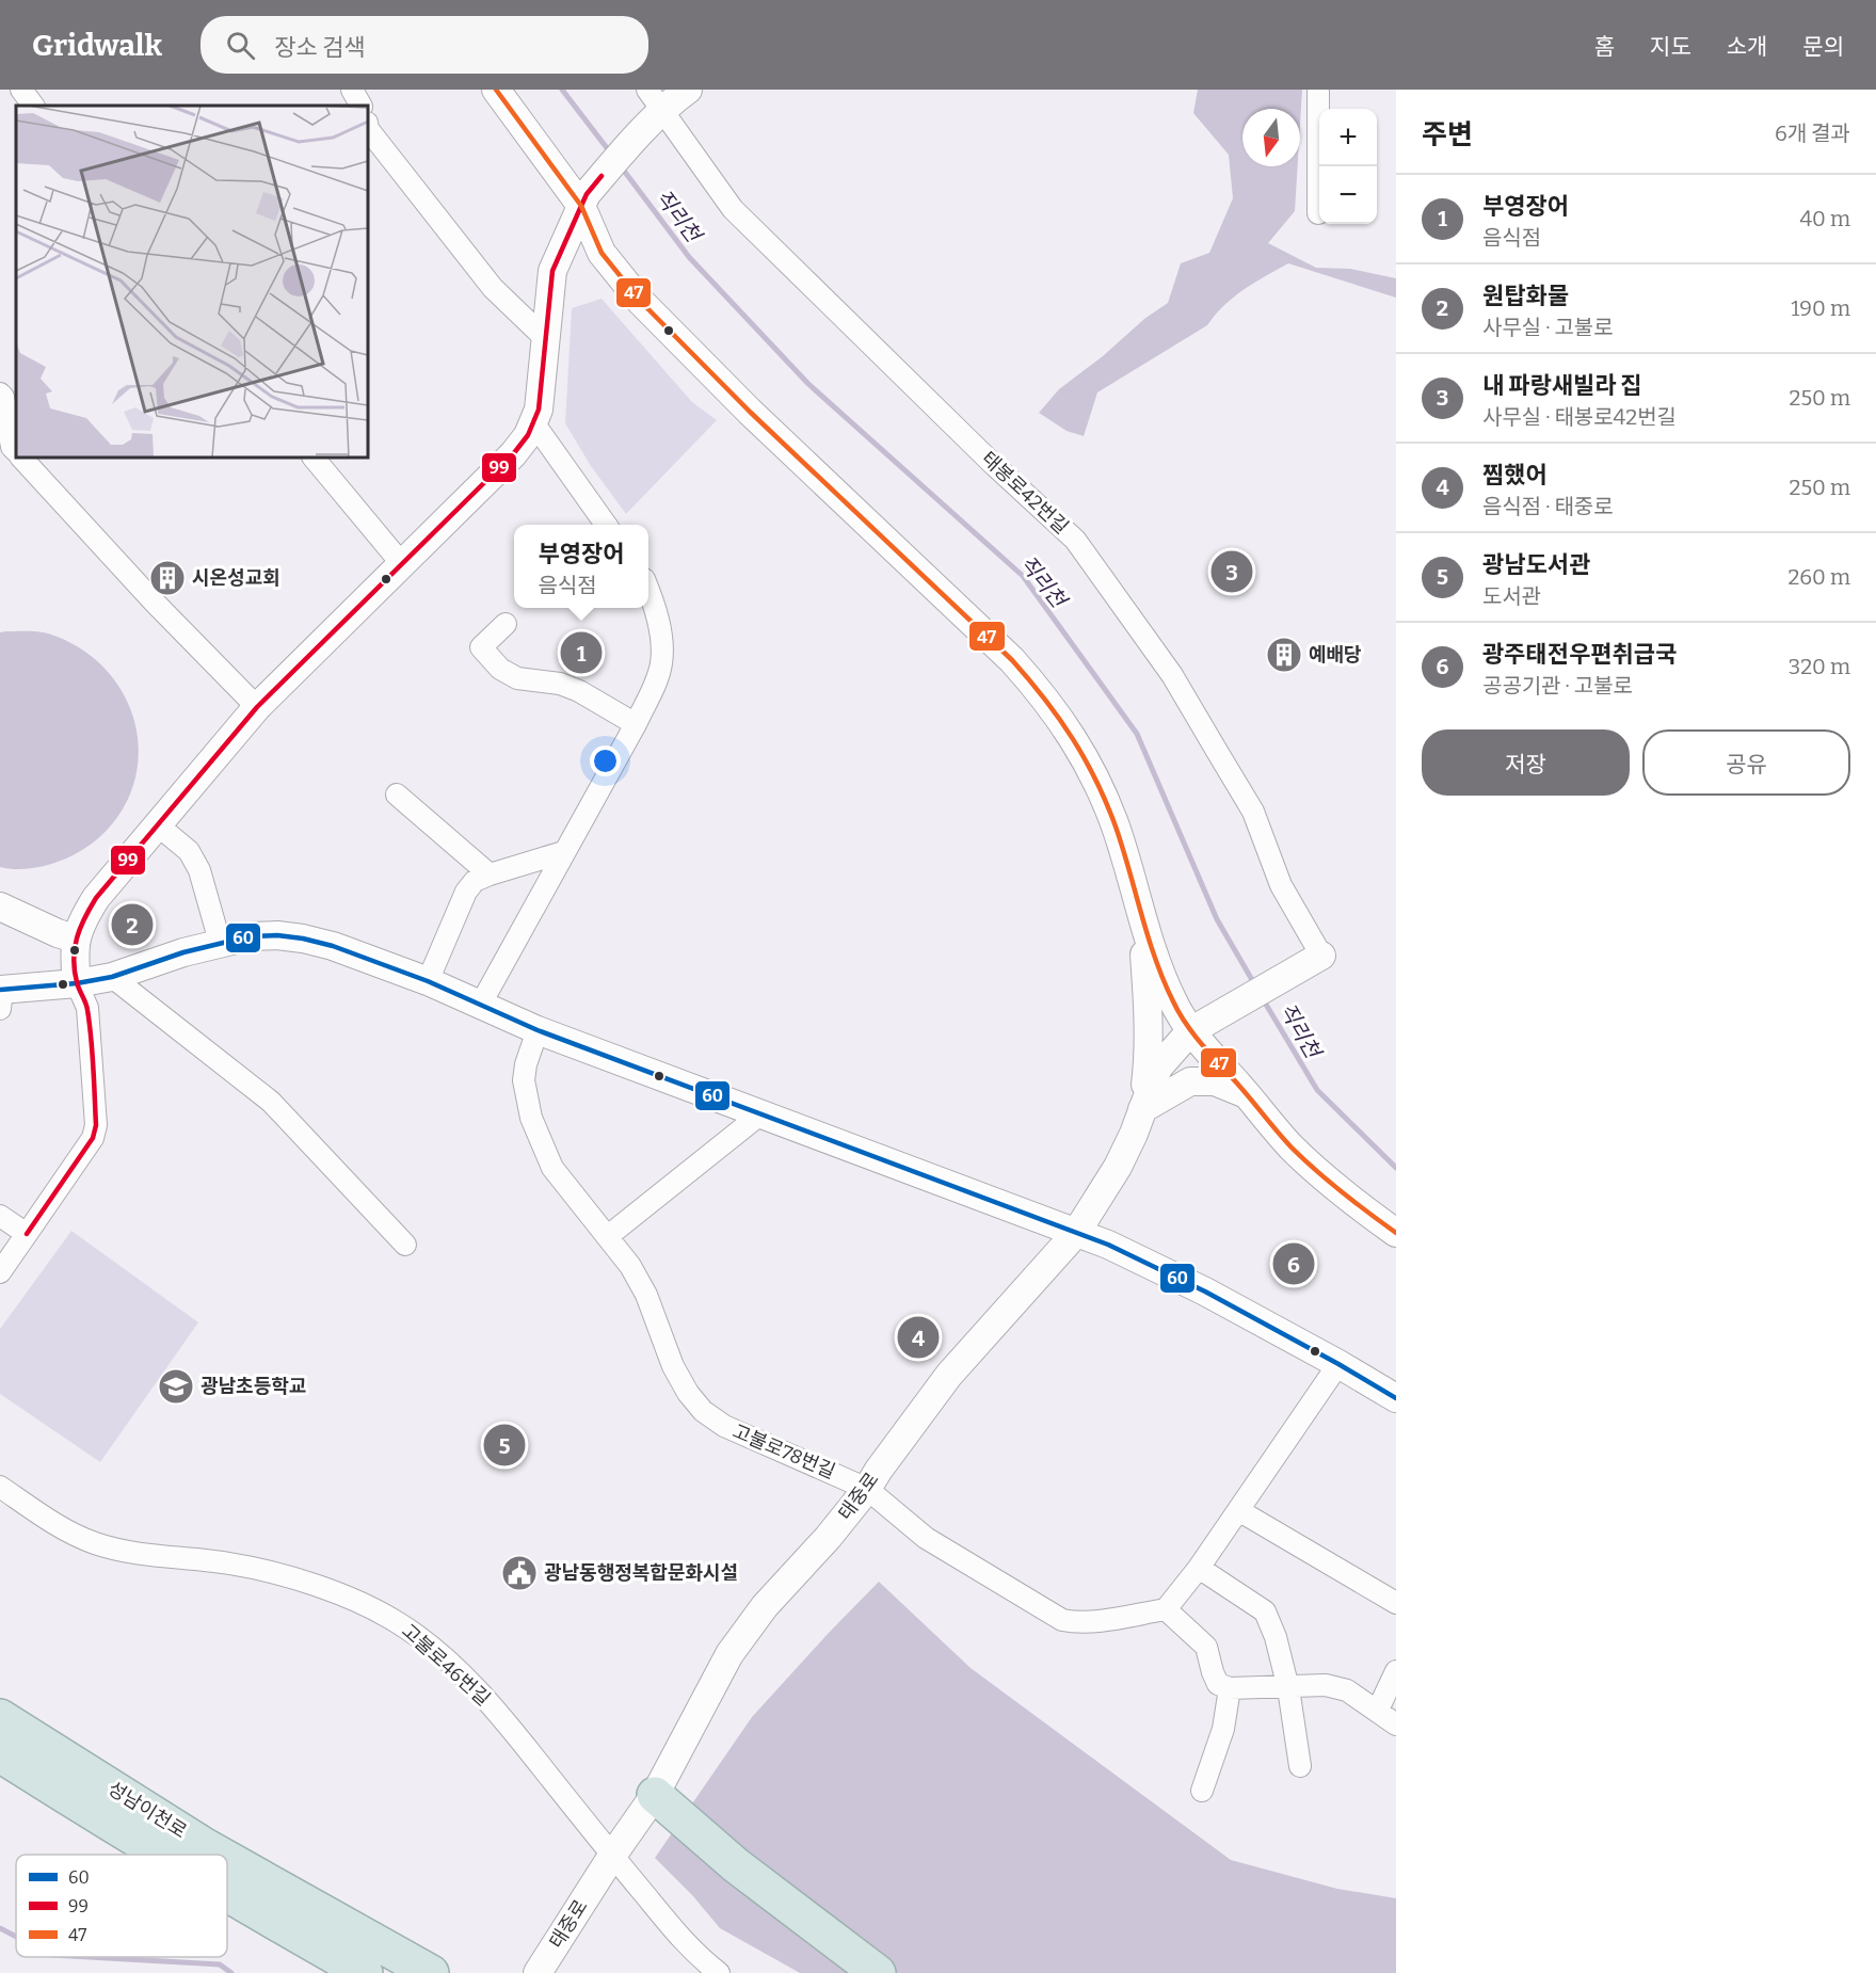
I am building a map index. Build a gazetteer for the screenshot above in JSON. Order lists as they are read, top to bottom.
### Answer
{
  "streets": {
    "highway": ["성남이천로"],
    "street": [
      "태봉로42번길",
      "고불로78번길",
      "태중로",
      "고불로46번길"
    ]
  },
  "crossings": [
    ["태봉로42번길", "태중로"],
    ["고불로78번길", "태중로"],
    ["태중로", "고불로46번길"]
  ],
  "water": ["직리천"],
  "places": {
    "building": ["시온성교회", "예배당"],
    "school or university": ["광남초등학교"],
    "public building": ["광남동행정복합문화시설"]
  },
  "lines": ["transit line 47", "transit line 99", "transit line 60"],
  "legend": ["60", "99", "47"],
  "north": "bottom",
  "page": {
    "header": "Gridwalk",
    "search": "장소 검색",
    "nav": [
      "홈",
      "지도",
      "소개",
      "문의"
    ],
    "heading": ["주변", "6개 결과"],
    "map_buttons": ["+", "−"],
    "list": [
      {
        "mark": "1",
        "name": "부영장어",
        "note": "음식점",
        "value": "40 m"
      },
      {
        "mark": "2",
        "name": "원탑화물",
        "note": "사무실 · 고불로",
        "value": "190 m"
      },
      {
        "mark": "3",
        "name": "내 파랑새빌라 집",
        "note": "사무실 · 태봉로42번길",
        "value": "250 m"
      },
      {
        "mark": "4",
        "name": "찜했어",
        "note": "음식점 · 태중로",
        "value": "250 m"
      },
      {
        "mark": "5",
        "name": "광남도서관",
        "note": "도서관",
        "value": "260 m"
      },
      {
        "mark": "6",
        "name": "광주태전우편취급국",
        "note": "공공기관 · 고불로",
        "value": "320 m"
      }
    ],
    "popup": ["부영장어", "음식점"],
    "pins": [
      "3",
      "1",
      "2",
      "6",
      "4",
      "5"
    ],
    "buttons": ["저장", "공유"]
  }
}
